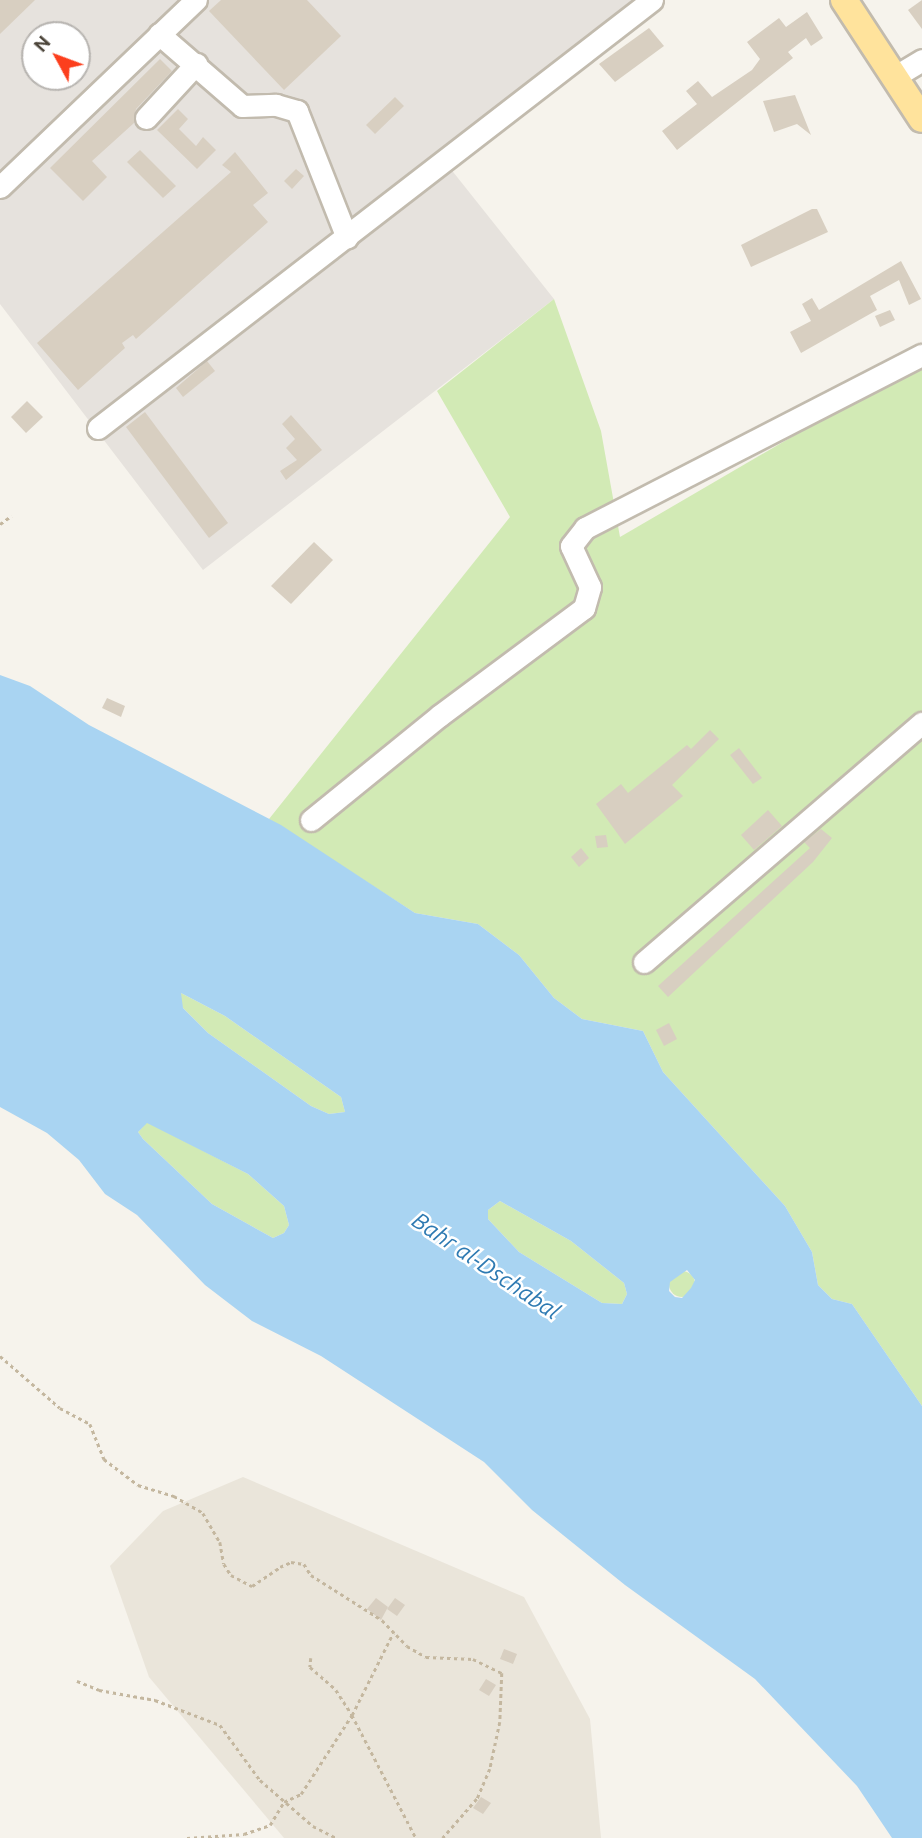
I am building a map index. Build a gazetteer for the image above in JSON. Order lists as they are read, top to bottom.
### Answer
{
  "water": ["Bahr al-Dschabal"],
  "north": "top left"
}
